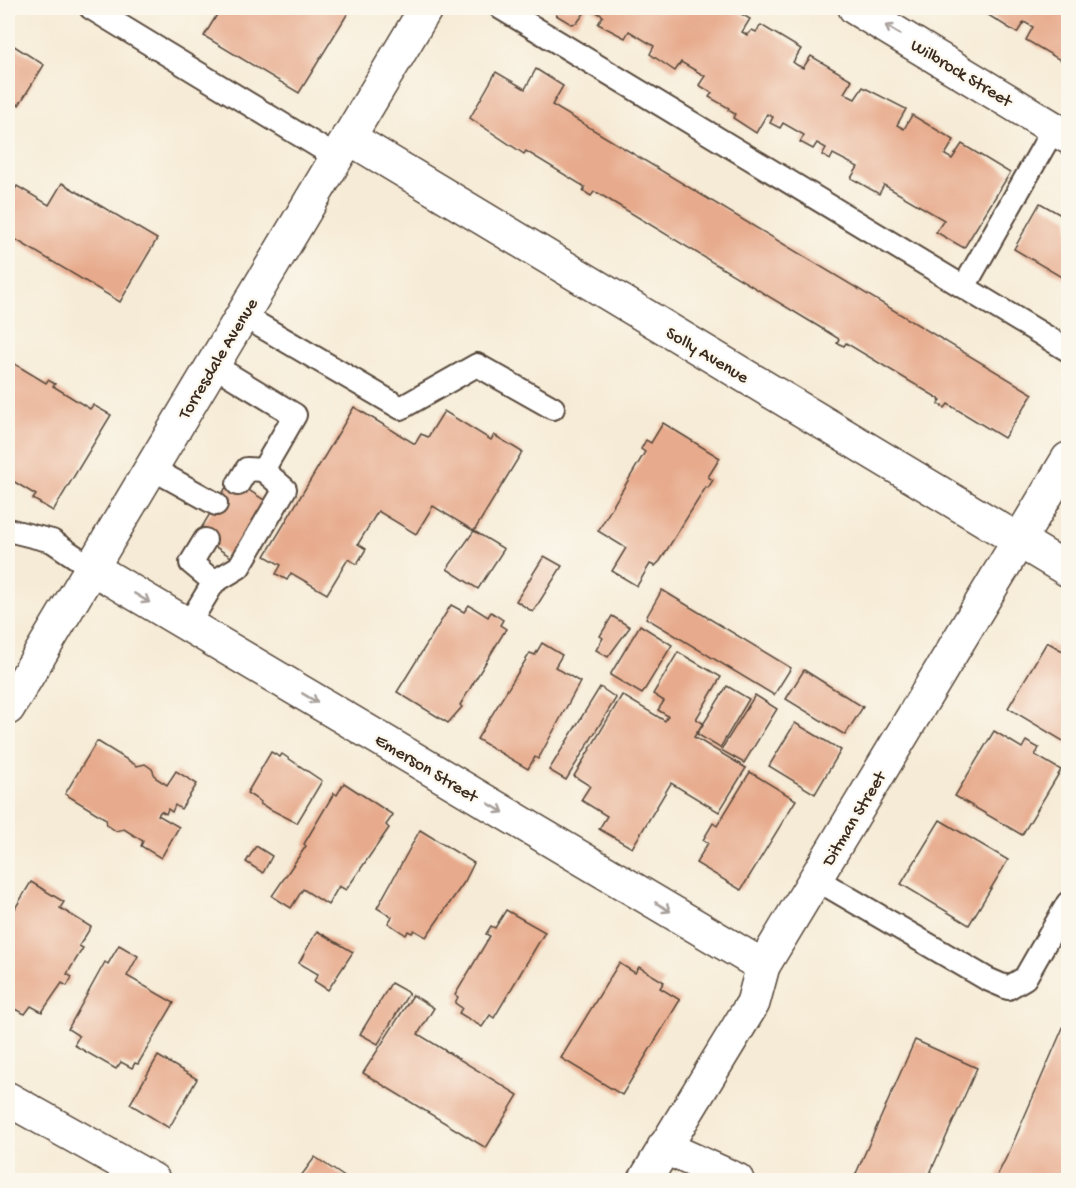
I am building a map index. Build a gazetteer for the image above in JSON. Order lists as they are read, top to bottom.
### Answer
{
  "streets": {
    "street": [
      "Wilbrock Street",
      "Solly Avenue",
      "Torresdale Avenue",
      "Emerson Street",
      "Ditman Street"
    ]
  },
  "crossings": [
    ["Solly Avenue", "Torresdale Avenue"],
    ["Solly Avenue", "Ditman Street"],
    ["Torresdale Avenue", "Emerson Street"],
    ["Emerson Street", "Ditman Street"]
  ],
  "one_way": ["Wilbrock Street", "Emerson Street"]
}
